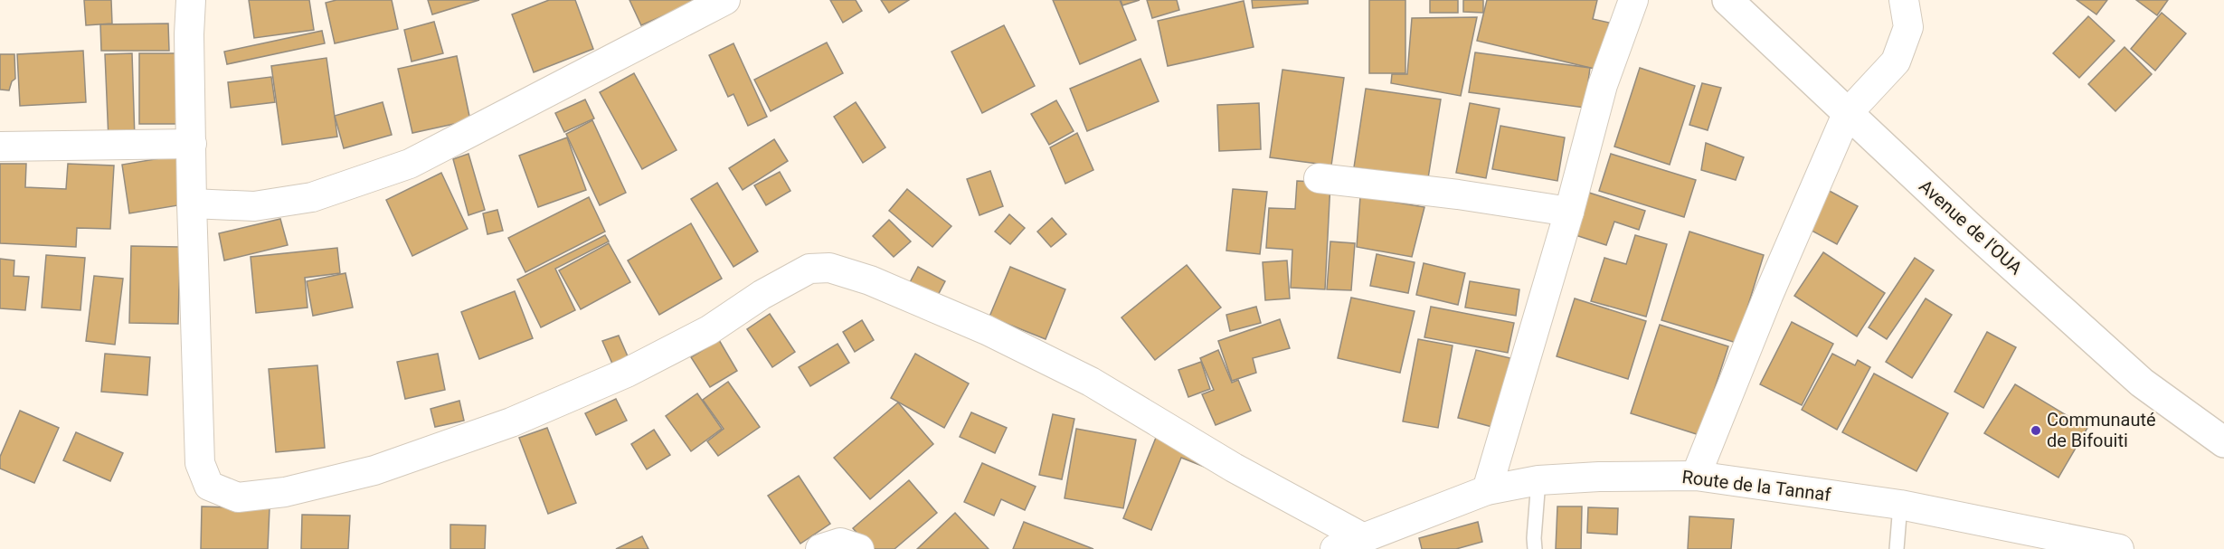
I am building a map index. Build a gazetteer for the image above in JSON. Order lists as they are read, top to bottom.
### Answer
{
  "streets": {
    "main road": ["Avenue de l'OUA"],
    "street": ["Route de la Tannaf"]
  },
  "places": ["Communauté de Bifouiti"]
}
